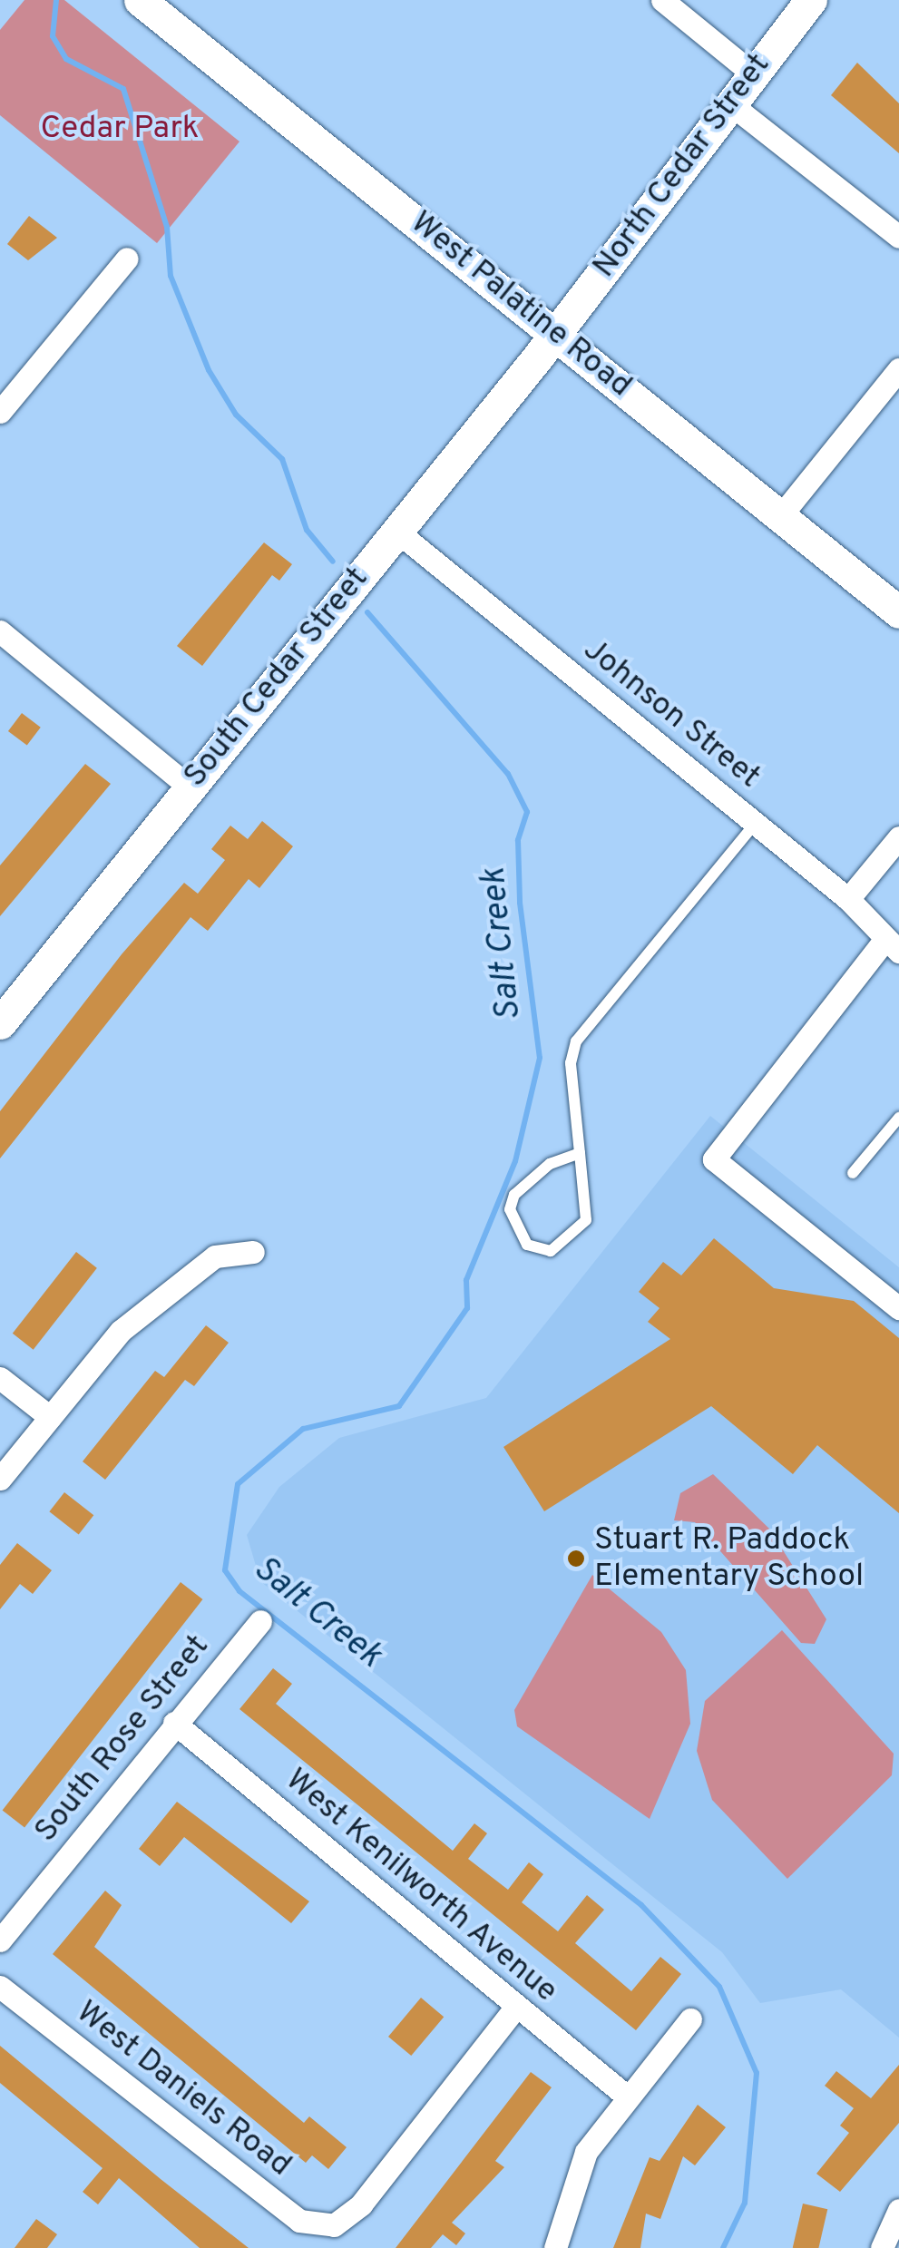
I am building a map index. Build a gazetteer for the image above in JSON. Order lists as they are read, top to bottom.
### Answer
{
  "streets": {
    "street": [
      "North Cedar Street",
      "West Palatine Road",
      "South Cedar Street",
      "Johnson Street",
      "South Rose Street",
      "West Kenilworth Avenue",
      "West Daniels Road"
    ]
  },
  "crossings": [
    ["North Cedar Street", "West Palatine Road"],
    ["North Cedar Street", "South Cedar Street"],
    ["West Palatine Road", "South Cedar Street"],
    ["South Cedar Street", "Johnson Street"],
    ["South Rose Street", "West Kenilworth Avenue"],
    ["West Kenilworth Avenue", "West Daniels Road"]
  ],
  "water": ["Salt Creek"],
  "parks": ["Cedar Park"],
  "places": ["Stuart R. Paddock Elementary School"]
}
